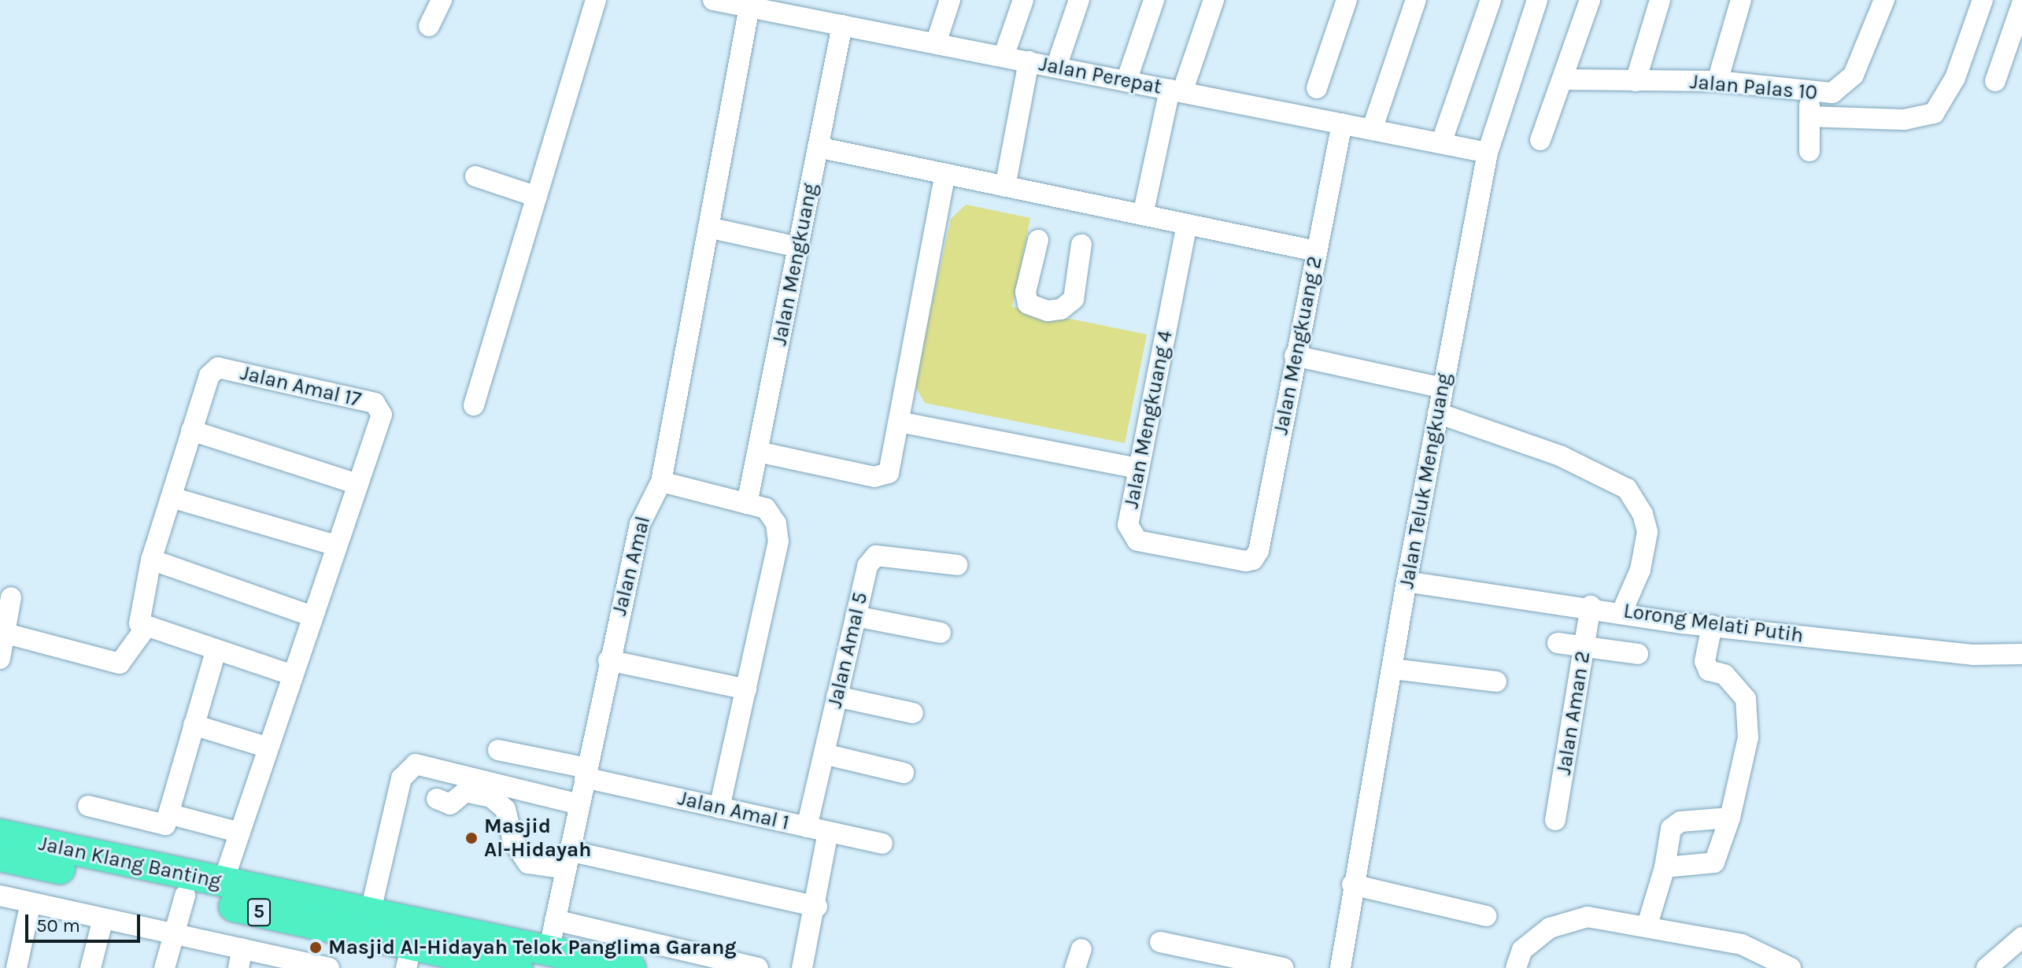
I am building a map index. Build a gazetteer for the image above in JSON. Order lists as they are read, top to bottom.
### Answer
{
  "streets": {
    "highway": ["Jalan Klang Banting", "5"],
    "street": [
      "Jalan Perepat",
      "Jalan Palas 10",
      "Jalan Mengkuang",
      "Jalan Mengkuang 2",
      "Jalan Amal 17",
      "Jalan Mengkuang 4",
      "Jalan Teluk Mengkuang",
      "Jalan Amal",
      "Lorong Melati Putih",
      "Jalan Amal 5",
      "Jalan Aman 2",
      "Jalan Amal 1"
    ]
  },
  "crossings": [
    ["Jalan Perepat", "Jalan Mengkuang"],
    ["Jalan Perepat", "Jalan Mengkuang 2"],
    ["Jalan Perepat", "Jalan Teluk Mengkuang"],
    ["Jalan Perepat", "Jalan Amal"],
    ["Jalan Mengkuang 2", "Jalan Mengkuang 4"],
    ["Jalan Teluk Mengkuang", "Lorong Melati Putih"],
    ["Jalan Amal", "Jalan Amal 1"],
    ["Jalan Amal", "Jalan Klang Banting"],
    ["Lorong Melati Putih", "Jalan Aman 2"],
    ["Jalan Amal 5", "Jalan Amal 1"]
  ],
  "places": ["Masjid Al-Hidayah", "Masjid Al-Hidayah Telok Panglima Garang"],
  "scale_bar": "50 m"
}
